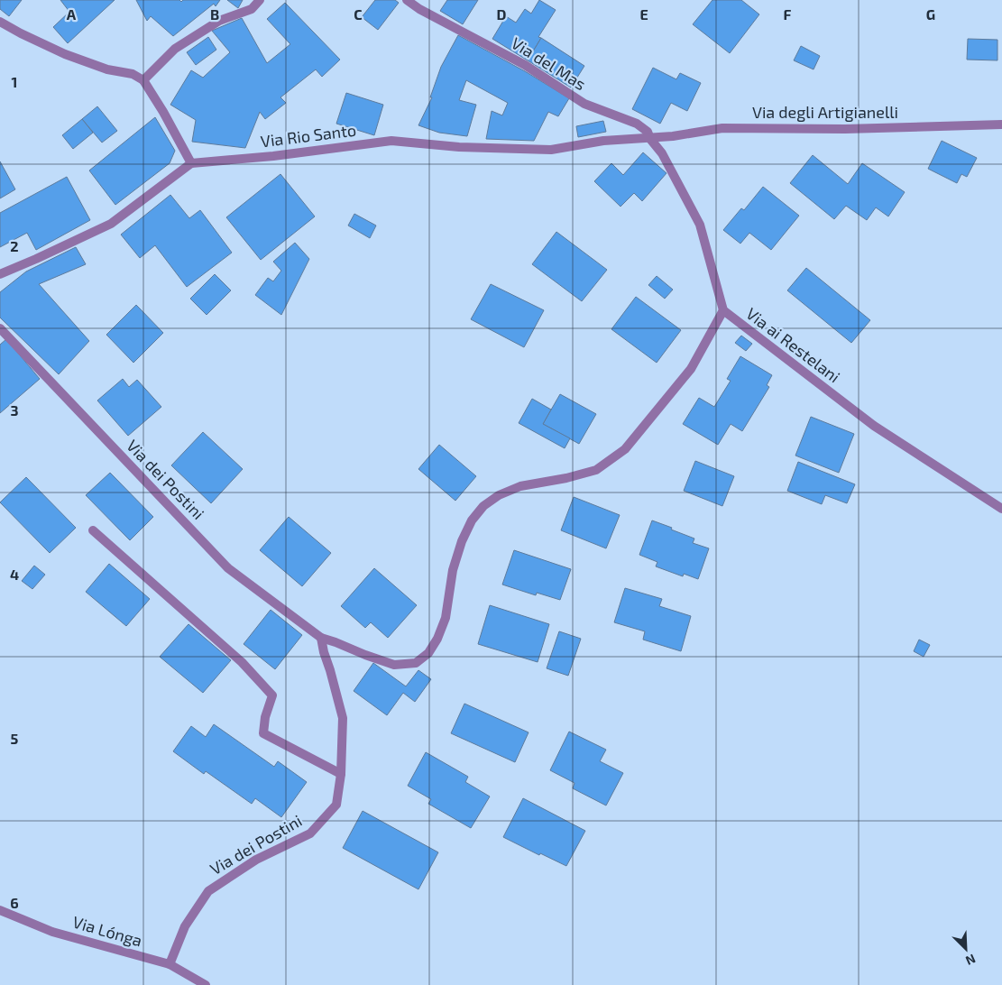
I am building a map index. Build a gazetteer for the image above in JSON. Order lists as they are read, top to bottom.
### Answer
{
  "streets": {
    "street": [
      "Via del Mas",
      "Via degli Artigianelli",
      "Via Rio Santo",
      "Via ai Restelani",
      "Via dei Postini",
      "Via Lónga"
    ]
  },
  "crossings": [
    ["Via del Mas", "Via degli Artigianelli"],
    ["Via del Mas", "Via Rio Santo"],
    ["Via del Mas", "Via ai Restelani"],
    ["Via degli Artigianelli", "Via Rio Santo"],
    ["Via degli Artigianelli", "Via ai Restelani"],
    ["Via Rio Santo", "Via ai Restelani"],
    ["Via ai Restelani", "Via dei Postini"],
    ["Via dei Postini", "Via Lónga"]
  ],
  "north": "bottom right",
  "grid": {
    "columns": [
      "A",
      "B",
      "C",
      "D",
      "E",
      "F",
      "G"
    ],
    "rows": [
      "1",
      "2",
      "3",
      "4",
      "5",
      "6"
    ]
  }
}
